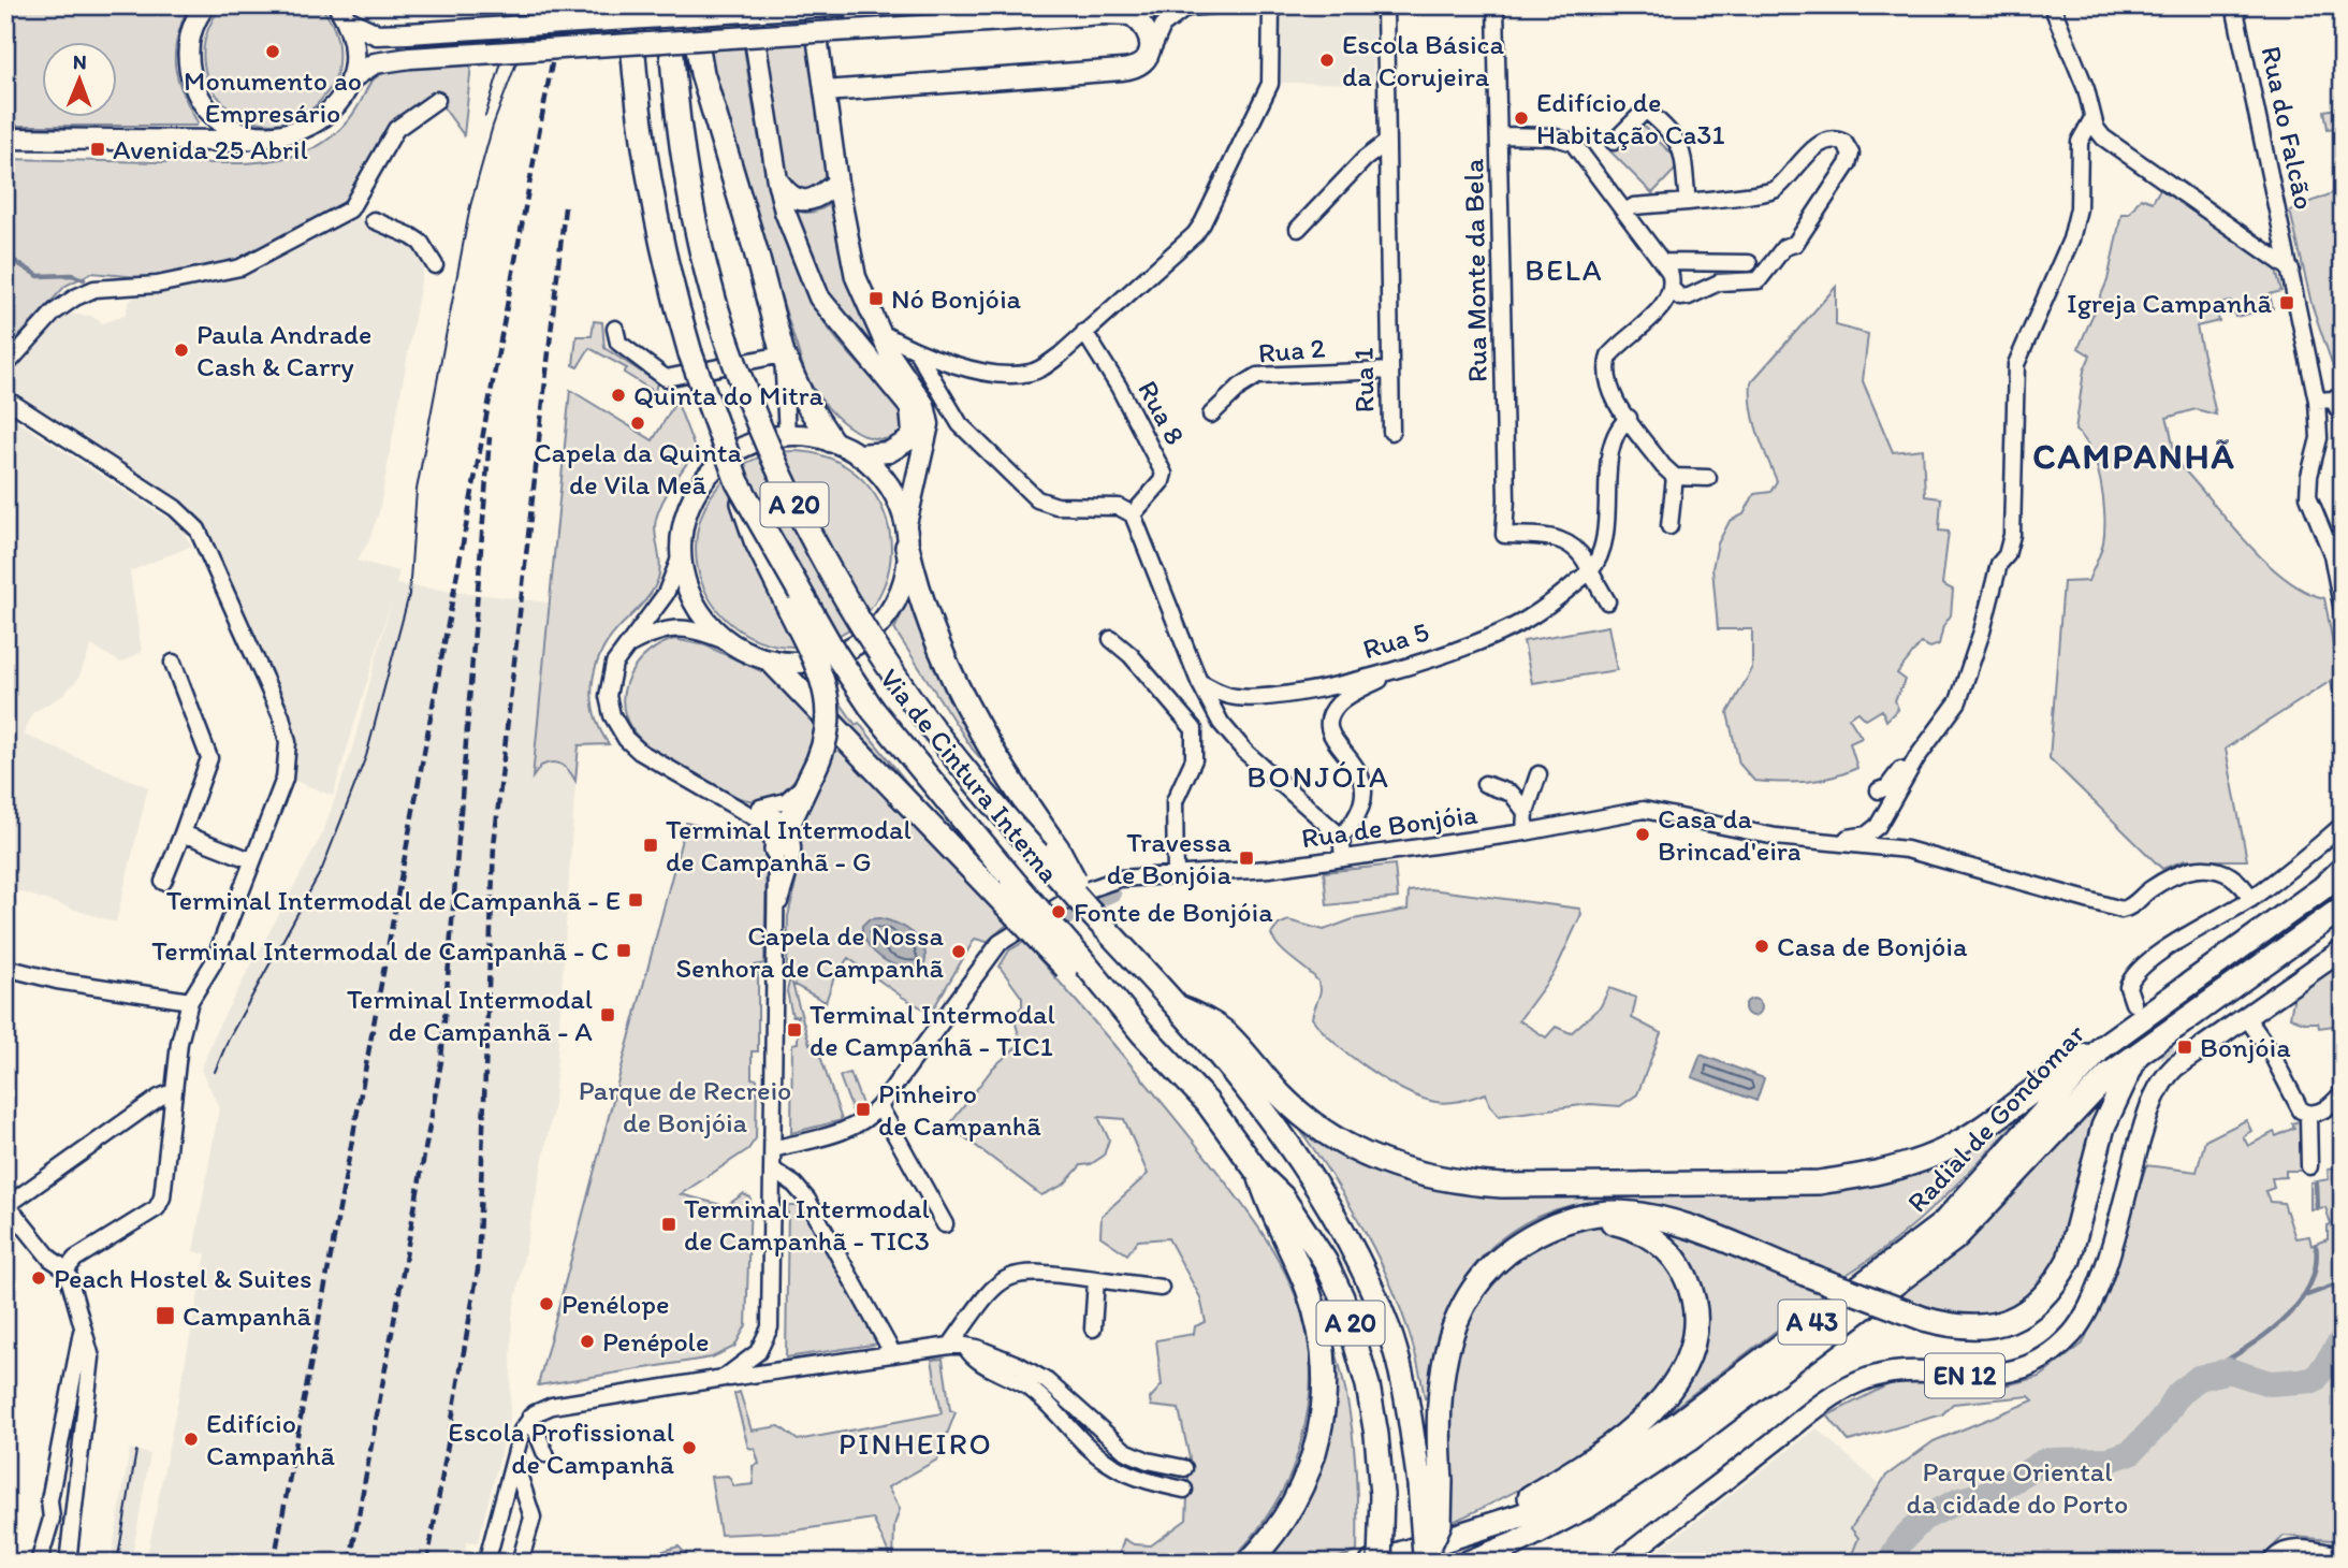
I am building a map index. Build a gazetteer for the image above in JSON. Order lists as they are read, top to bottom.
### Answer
{
  "streets": {
    "highway": [
      "A 20",
      "Via de Cintura Interna",
      "Radial de Gondomar",
      "A 43"
    ],
    "main road": ["EN 12"],
    "street": [
      "Rua do Falcão",
      "Rua Monte da Bela",
      "Rua 2",
      "Rua 1",
      "Rua 8",
      "Rua 5",
      "Rua de Bonjóia"
    ]
  },
  "crossings": [
    ["Rua Monte da Bela", "Rua 5"],
    ["Rua 2", "Rua 1"],
    ["A 20", "Via de Cintura Interna"]
  ],
  "districts": [
    "BELA",
    "CAMPANHÃ",
    "BONJÓIA",
    "PINHEIRO"
  ],
  "parks": ["Parque de Recreio de Bonjóia", "Parque Oriental da cidade do Porto"],
  "places": {
    "other": [
      "Monumento ao Empresário",
      "Escola Básica da Corujeira",
      "Edifício de Habitação Ca31",
      "Paula Andrade Cash & Carry",
      "Quinta do Mitra",
      "Capela da Quinta de Vila Meã",
      "Casa da Brincad'eira",
      "Fonte de Bonjóia",
      "Casa de Bonjóia",
      "Capela de Nossa Senhora de Campanhã",
      "Peach Hostel & Suites",
      "Penélope",
      "Penépole",
      "Edifício Campanhã",
      "Escola Profissional de Campanhã"
    ],
    "transit": [
      "Avenida 25 Abril",
      "Nó Bonjóia",
      "Igreja Campanhã",
      "Terminal Intermodal de Campanhã - G",
      "Travessa de Bonjóia",
      "Terminal Intermodal de Campanhã - E",
      "Terminal Intermodal de Campanhã - C",
      "Terminal Intermodal de Campanhã - A",
      "Terminal Intermodal de Campanhã - TIC1",
      "Bonjóia",
      "Pinheiro de Campanhã",
      "Terminal Intermodal de Campanhã - TIC3",
      "Campanhã"
    ]
  },
  "north": "top"
}
